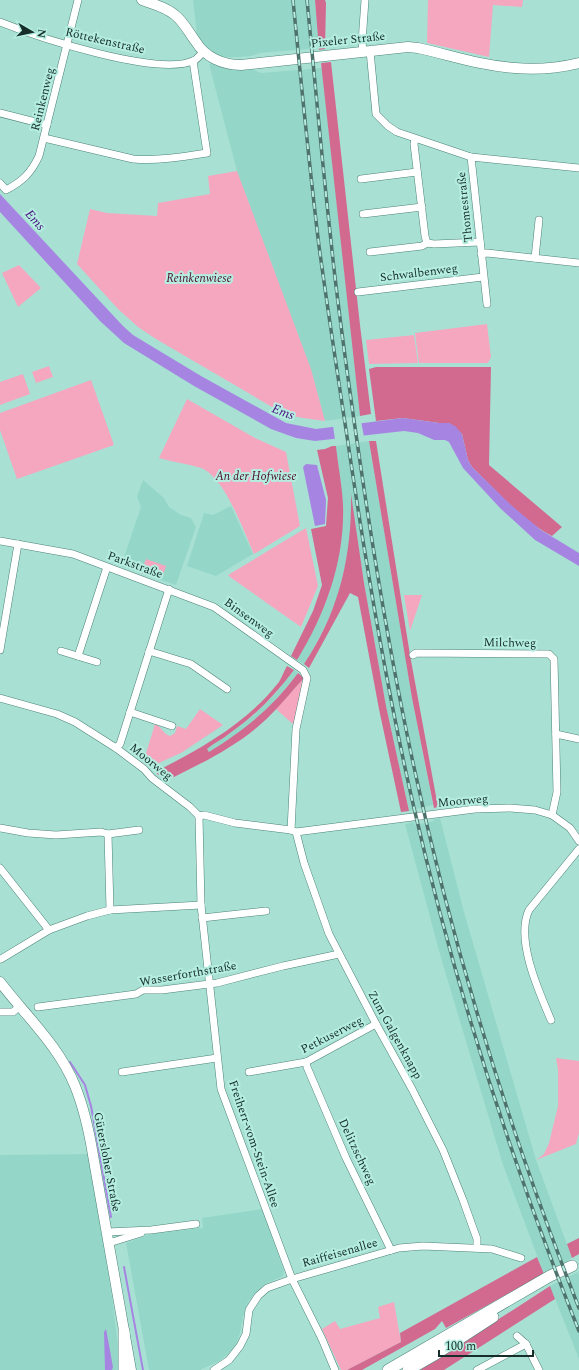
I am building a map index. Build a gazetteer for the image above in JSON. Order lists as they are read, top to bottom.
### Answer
{
  "streets": {
    "main road": ["Pixeler Straße", "Gütersloher Straße"],
    "street": [
      "Röttekenstraße",
      "Reinkenweg",
      "Thomestraße",
      "Schwalbenweg",
      "Parkstraße",
      "Binsenweg",
      "Milchweg",
      "Moorweg",
      "Wasserforthstraße",
      "Petkuserweg",
      "Zum Galgenknapp",
      "Freiherr-vom-Stein-Allee",
      "Delitzschweg",
      "Raiffeisenallee"
    ]
  },
  "crossings": [
    ["Röttekenstraße", "Reinkenweg"],
    ["Thomestraße", "Schwalbenweg"],
    ["Parkstraße", "Binsenweg"],
    ["Parkstraße", "Moorweg"],
    ["Binsenweg", "Moorweg"],
    ["Binsenweg", "Zum Galgenknapp"],
    ["Milchweg", "Moorweg"],
    ["Moorweg", "Zum Galgenknapp"],
    ["Moorweg", "Freiherr-vom-Stein-Allee"],
    ["Wasserforthstraße", "Zum Galgenknapp"],
    ["Wasserforthstraße", "Freiherr-vom-Stein-Allee"],
    ["Petkuserweg", "Zum Galgenknapp"],
    ["Petkuserweg", "Delitzschweg"],
    ["Zum Galgenknapp", "Raiffeisenallee"],
    ["Freiherr-vom-Stein-Allee", "Raiffeisenallee"],
    ["Delitzschweg", "Raiffeisenallee"]
  ],
  "water": ["Ems"],
  "parks": ["Reinkenwiese", "An der Hofwiese"],
  "scale_bar": "100 m",
  "north": "right"
}
